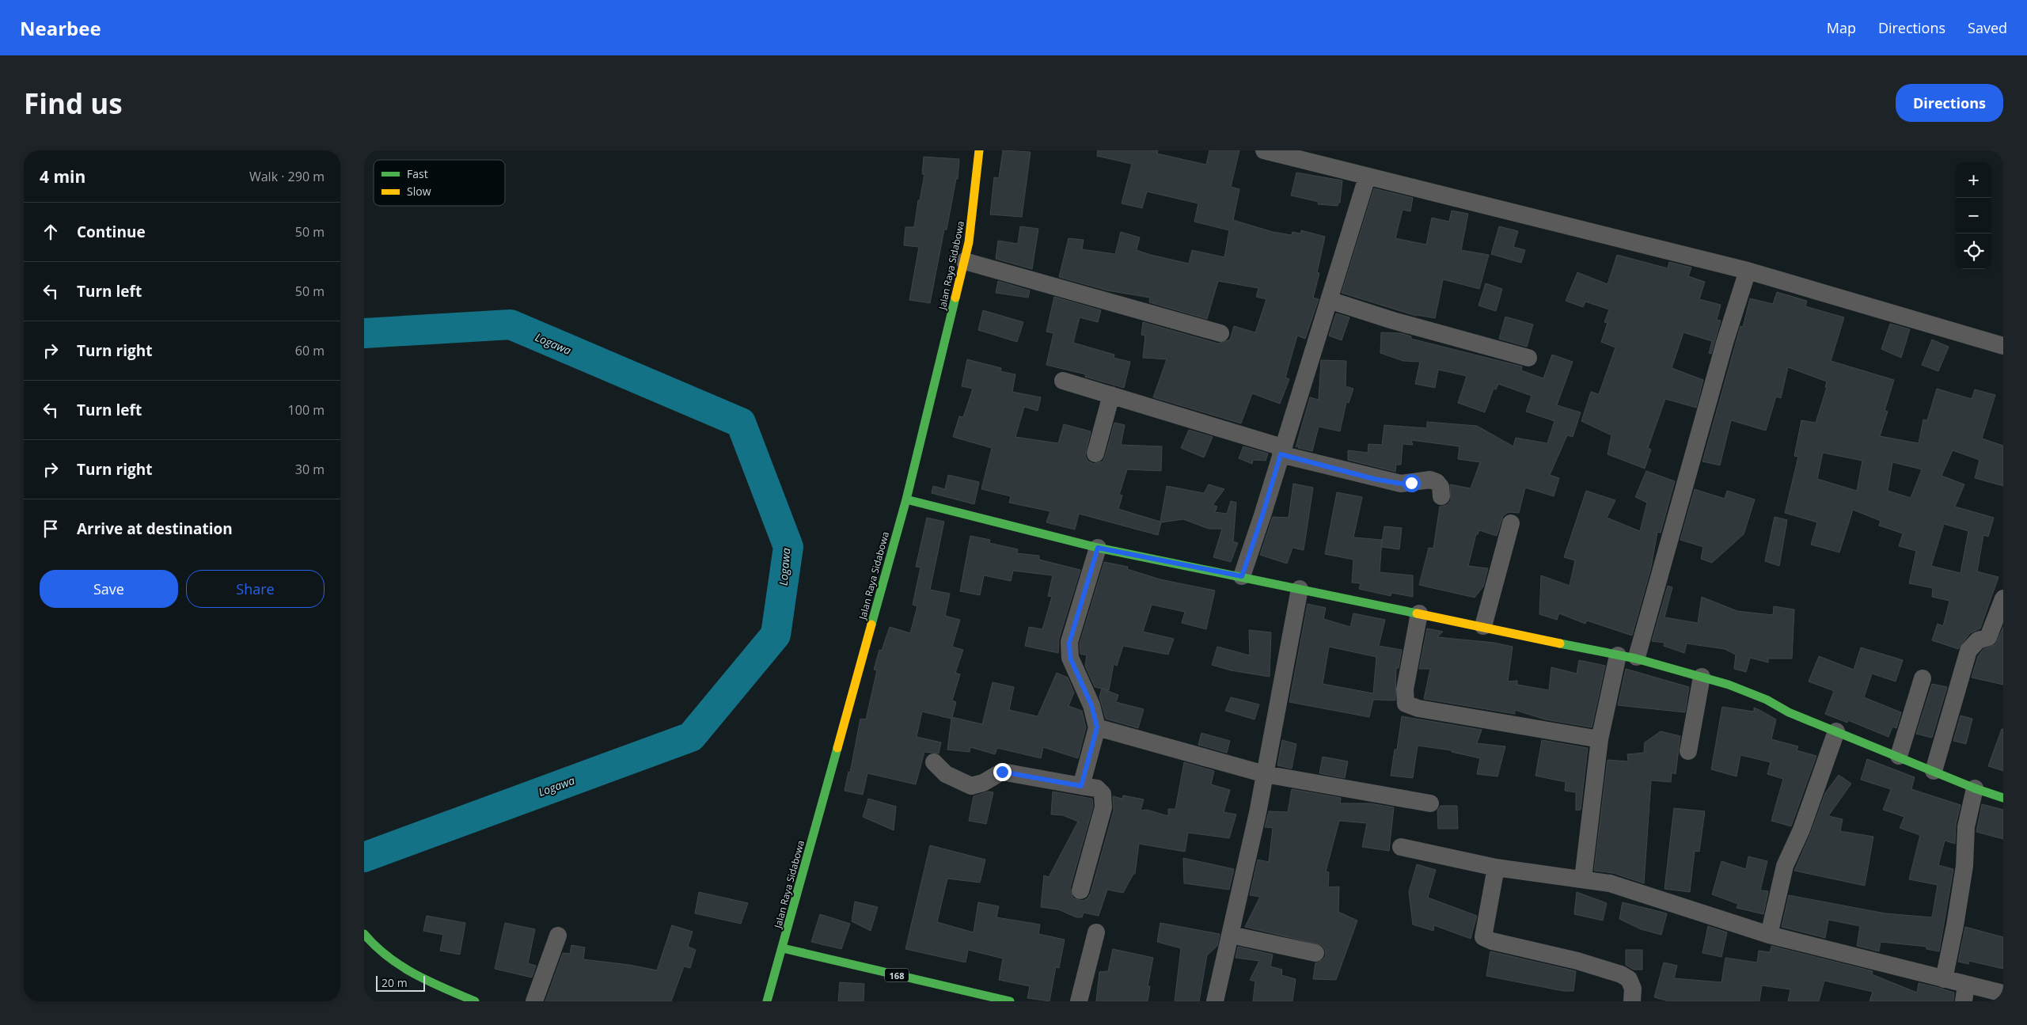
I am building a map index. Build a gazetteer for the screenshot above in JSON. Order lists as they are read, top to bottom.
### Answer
{
  "streets": {
    "main road": ["Jalan Raya Sidabowa", "168"]
  },
  "crossings": [
    ["Jalan Raya Sidabowa", "168"]
  ],
  "water": ["Logawa"],
  "legend": ["Fast", "Slow"],
  "scale_bar": "20 m",
  "page": {
    "header": "Nearbee",
    "nav": ["Map", "Directions", "Saved"],
    "buttons": [
      "Directions",
      ["Save", "Share"]
    ],
    "title": "Find us",
    "heading": ["4 min", "Walk · 290 m"],
    "map_buttons": ["+", "−"],
    "list": [
      ["Continue", "50 m"],
      ["Turn left", "50 m"],
      ["Turn right", "60 m"],
      ["Turn left", "100 m"],
      ["Turn right", "30 m"],
      "Arrive at destination"
    ],
    "scale": "20 m"
  }
}
